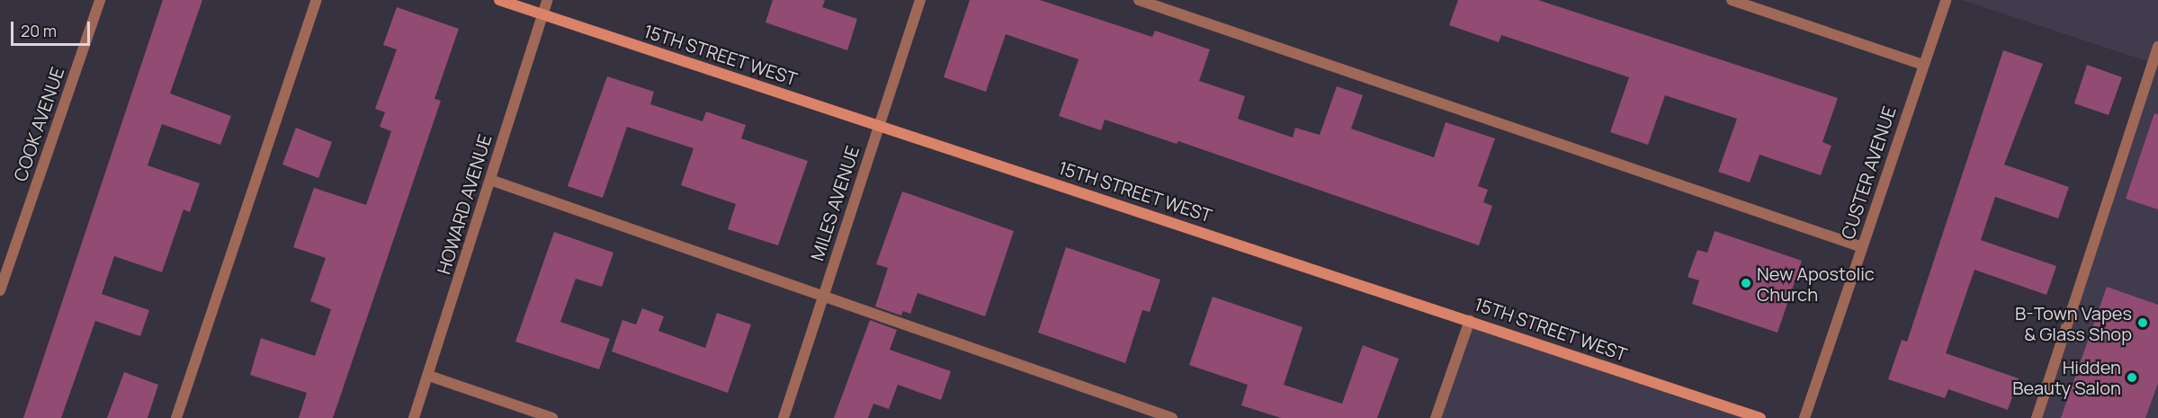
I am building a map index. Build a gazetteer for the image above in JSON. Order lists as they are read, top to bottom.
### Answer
{
  "streets": {
    "street": [
      "15TH STREET WEST",
      "COOK AVENUE",
      "CUSTER AVENUE",
      "MILES AVENUE",
      "HOWARD AVENUE"
    ]
  },
  "crossings": [
    ["15TH STREET WEST", "MILES AVENUE"],
    ["15TH STREET WEST", "HOWARD AVENUE"]
  ],
  "places": ["New Apostolic Church", "B-Town Vapes & Glass Shop", "Hidden Beauty Salon"],
  "scale_bar": "20 m"
}
